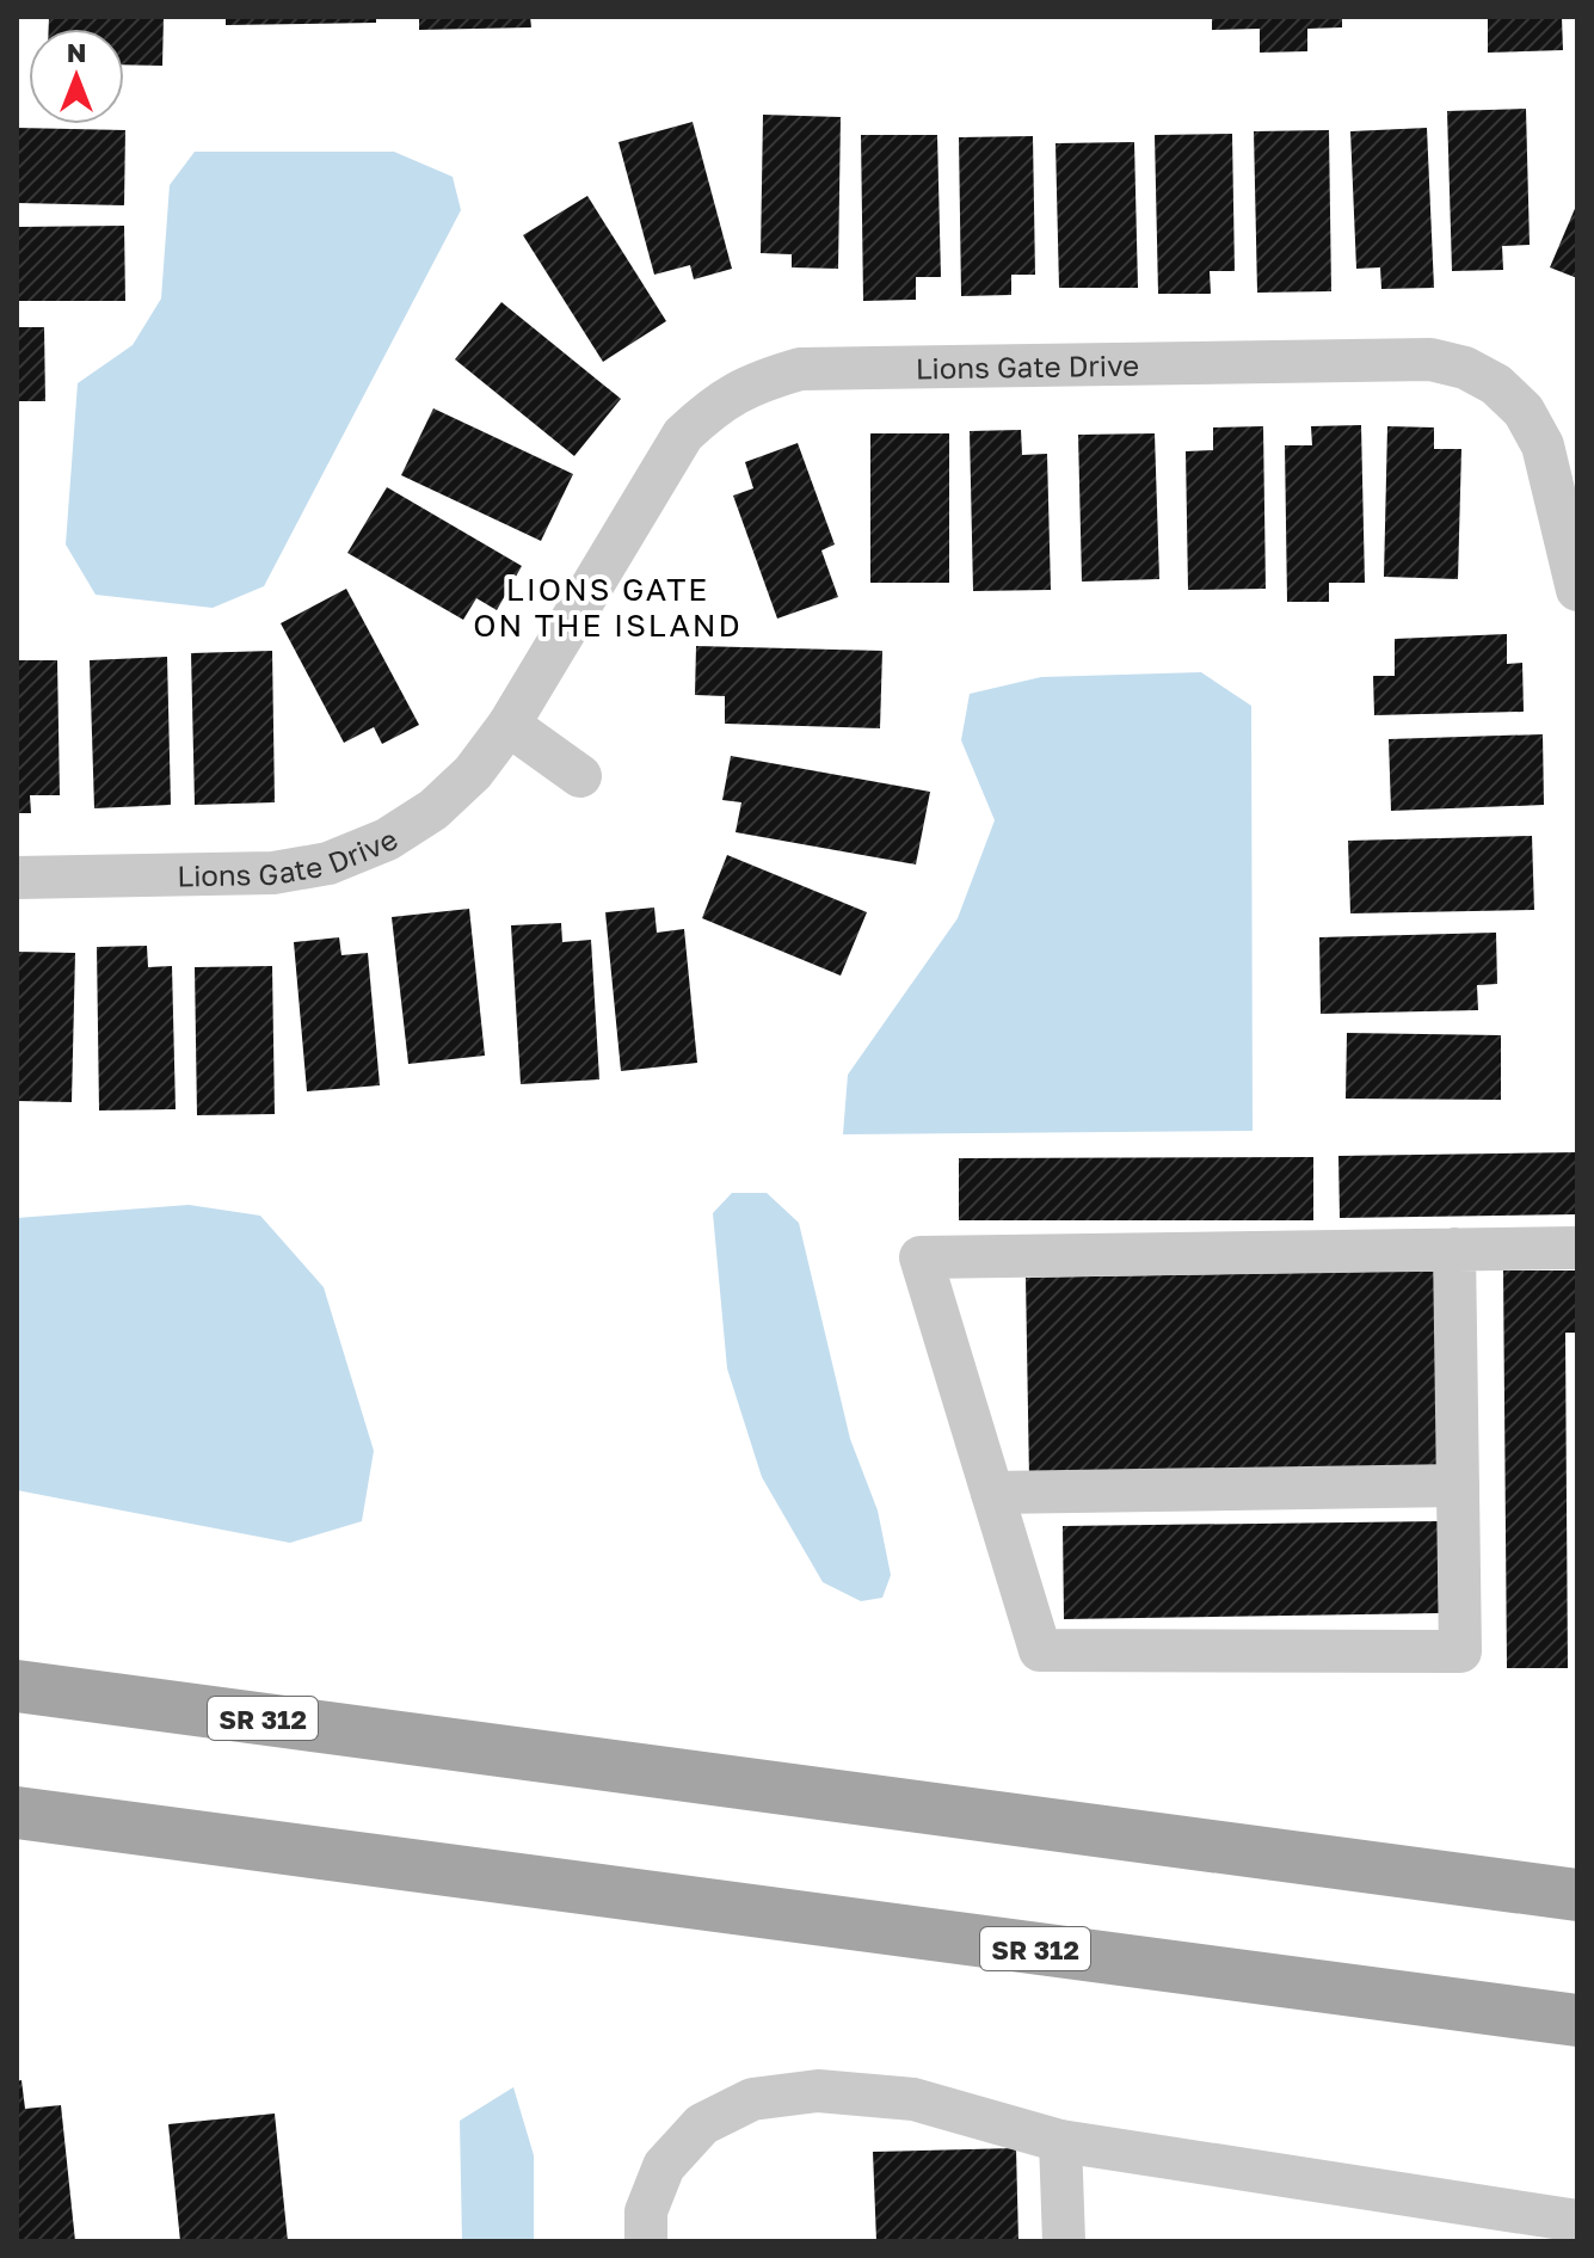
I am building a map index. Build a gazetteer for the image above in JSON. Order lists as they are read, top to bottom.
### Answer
{
  "streets": {
    "main road": ["SR 312"],
    "street": ["Lions Gate Drive"]
  },
  "districts": ["LIONS GATE ON THE ISLAND"],
  "north": "top"
}
